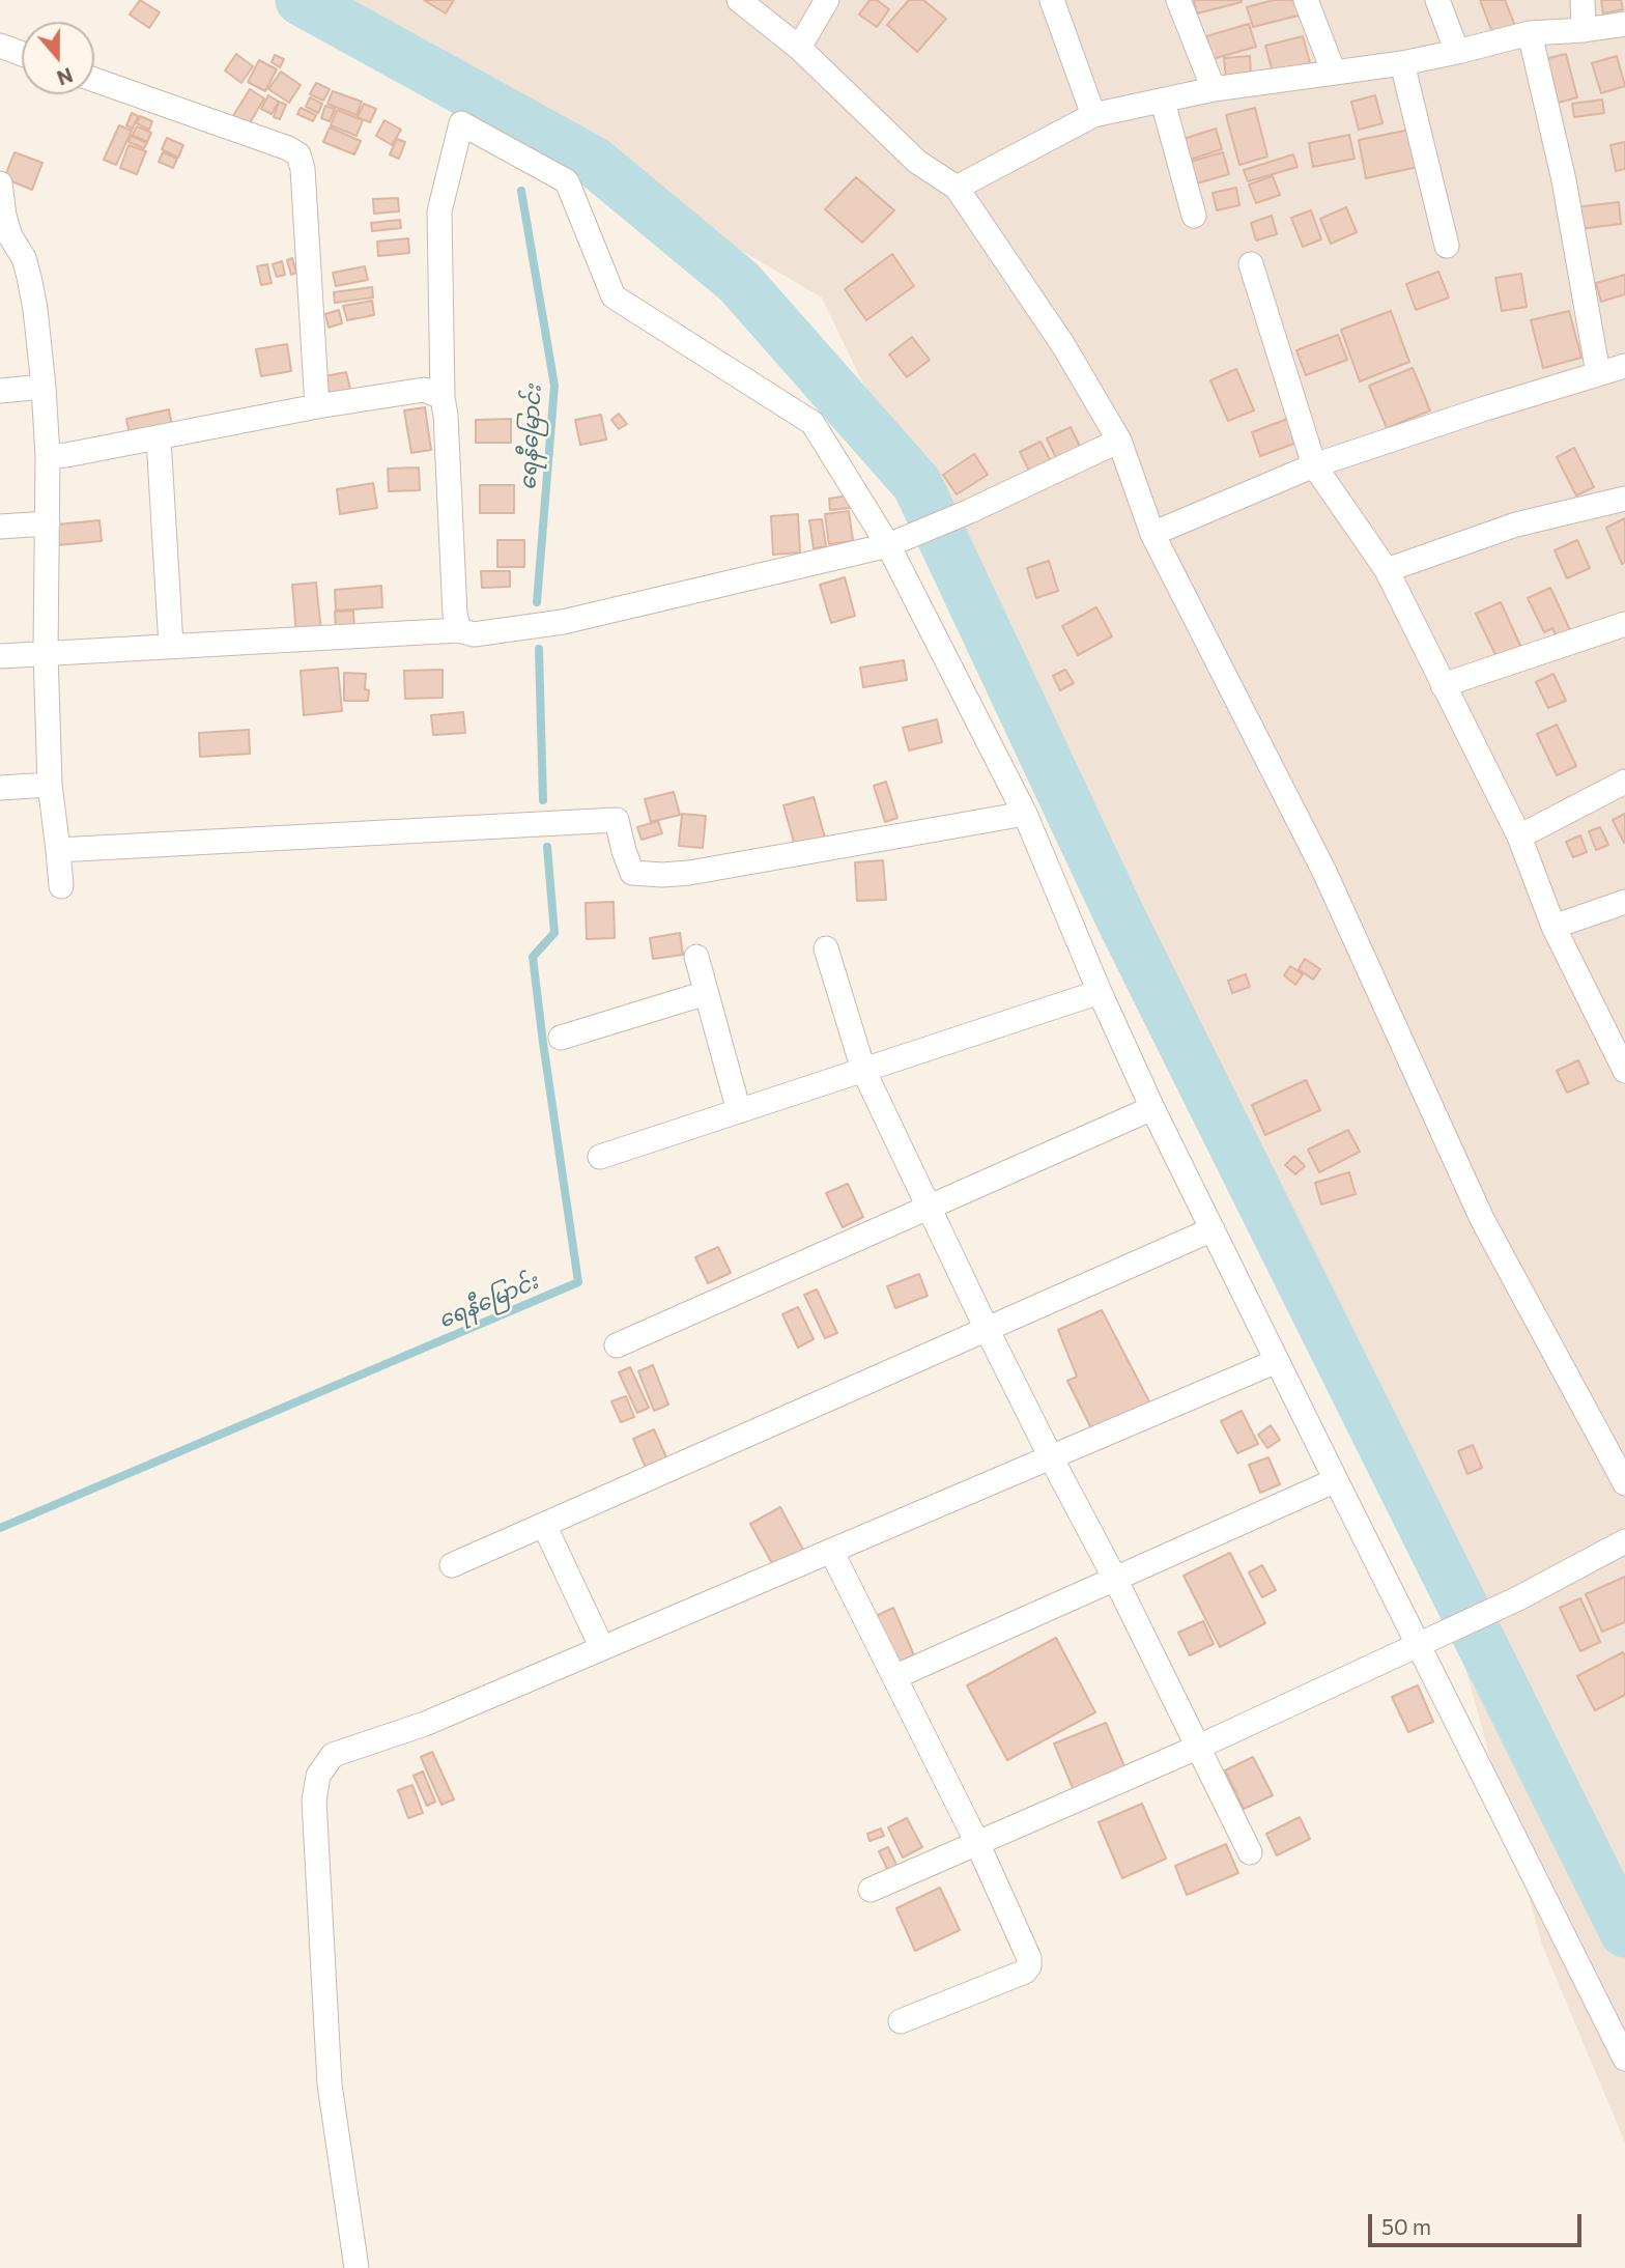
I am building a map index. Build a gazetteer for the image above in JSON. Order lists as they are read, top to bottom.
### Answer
{
  "water": ["ရေနီမြောင်း"],
  "scale_bar": "50 m",
  "north": "bottom"
}
